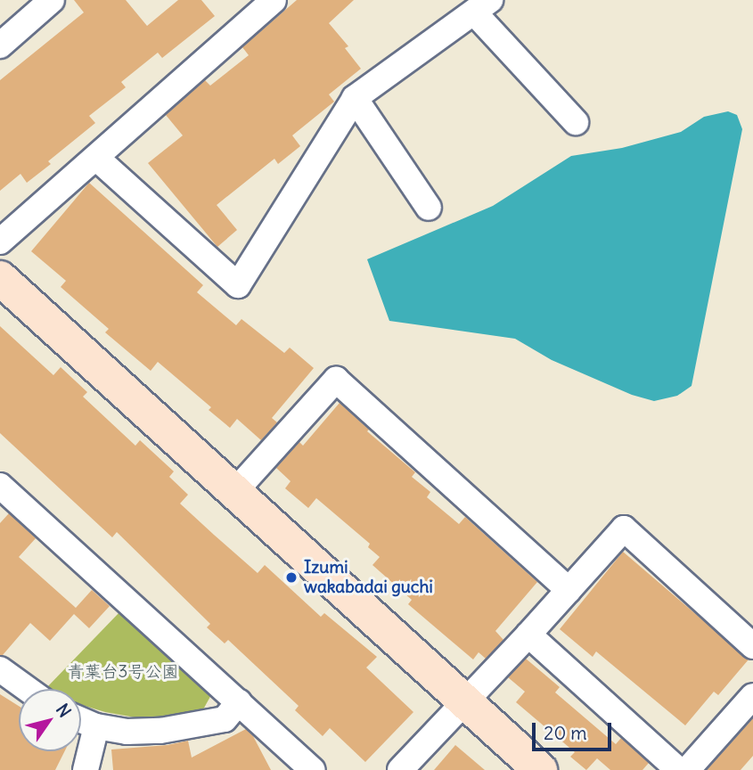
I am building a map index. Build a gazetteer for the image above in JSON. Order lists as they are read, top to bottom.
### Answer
{
  "parks": ["青葉台3号公園"],
  "places": ["Izumi wakabadai guchi"],
  "scale_bar": "20 m",
  "north": "top right"
}
